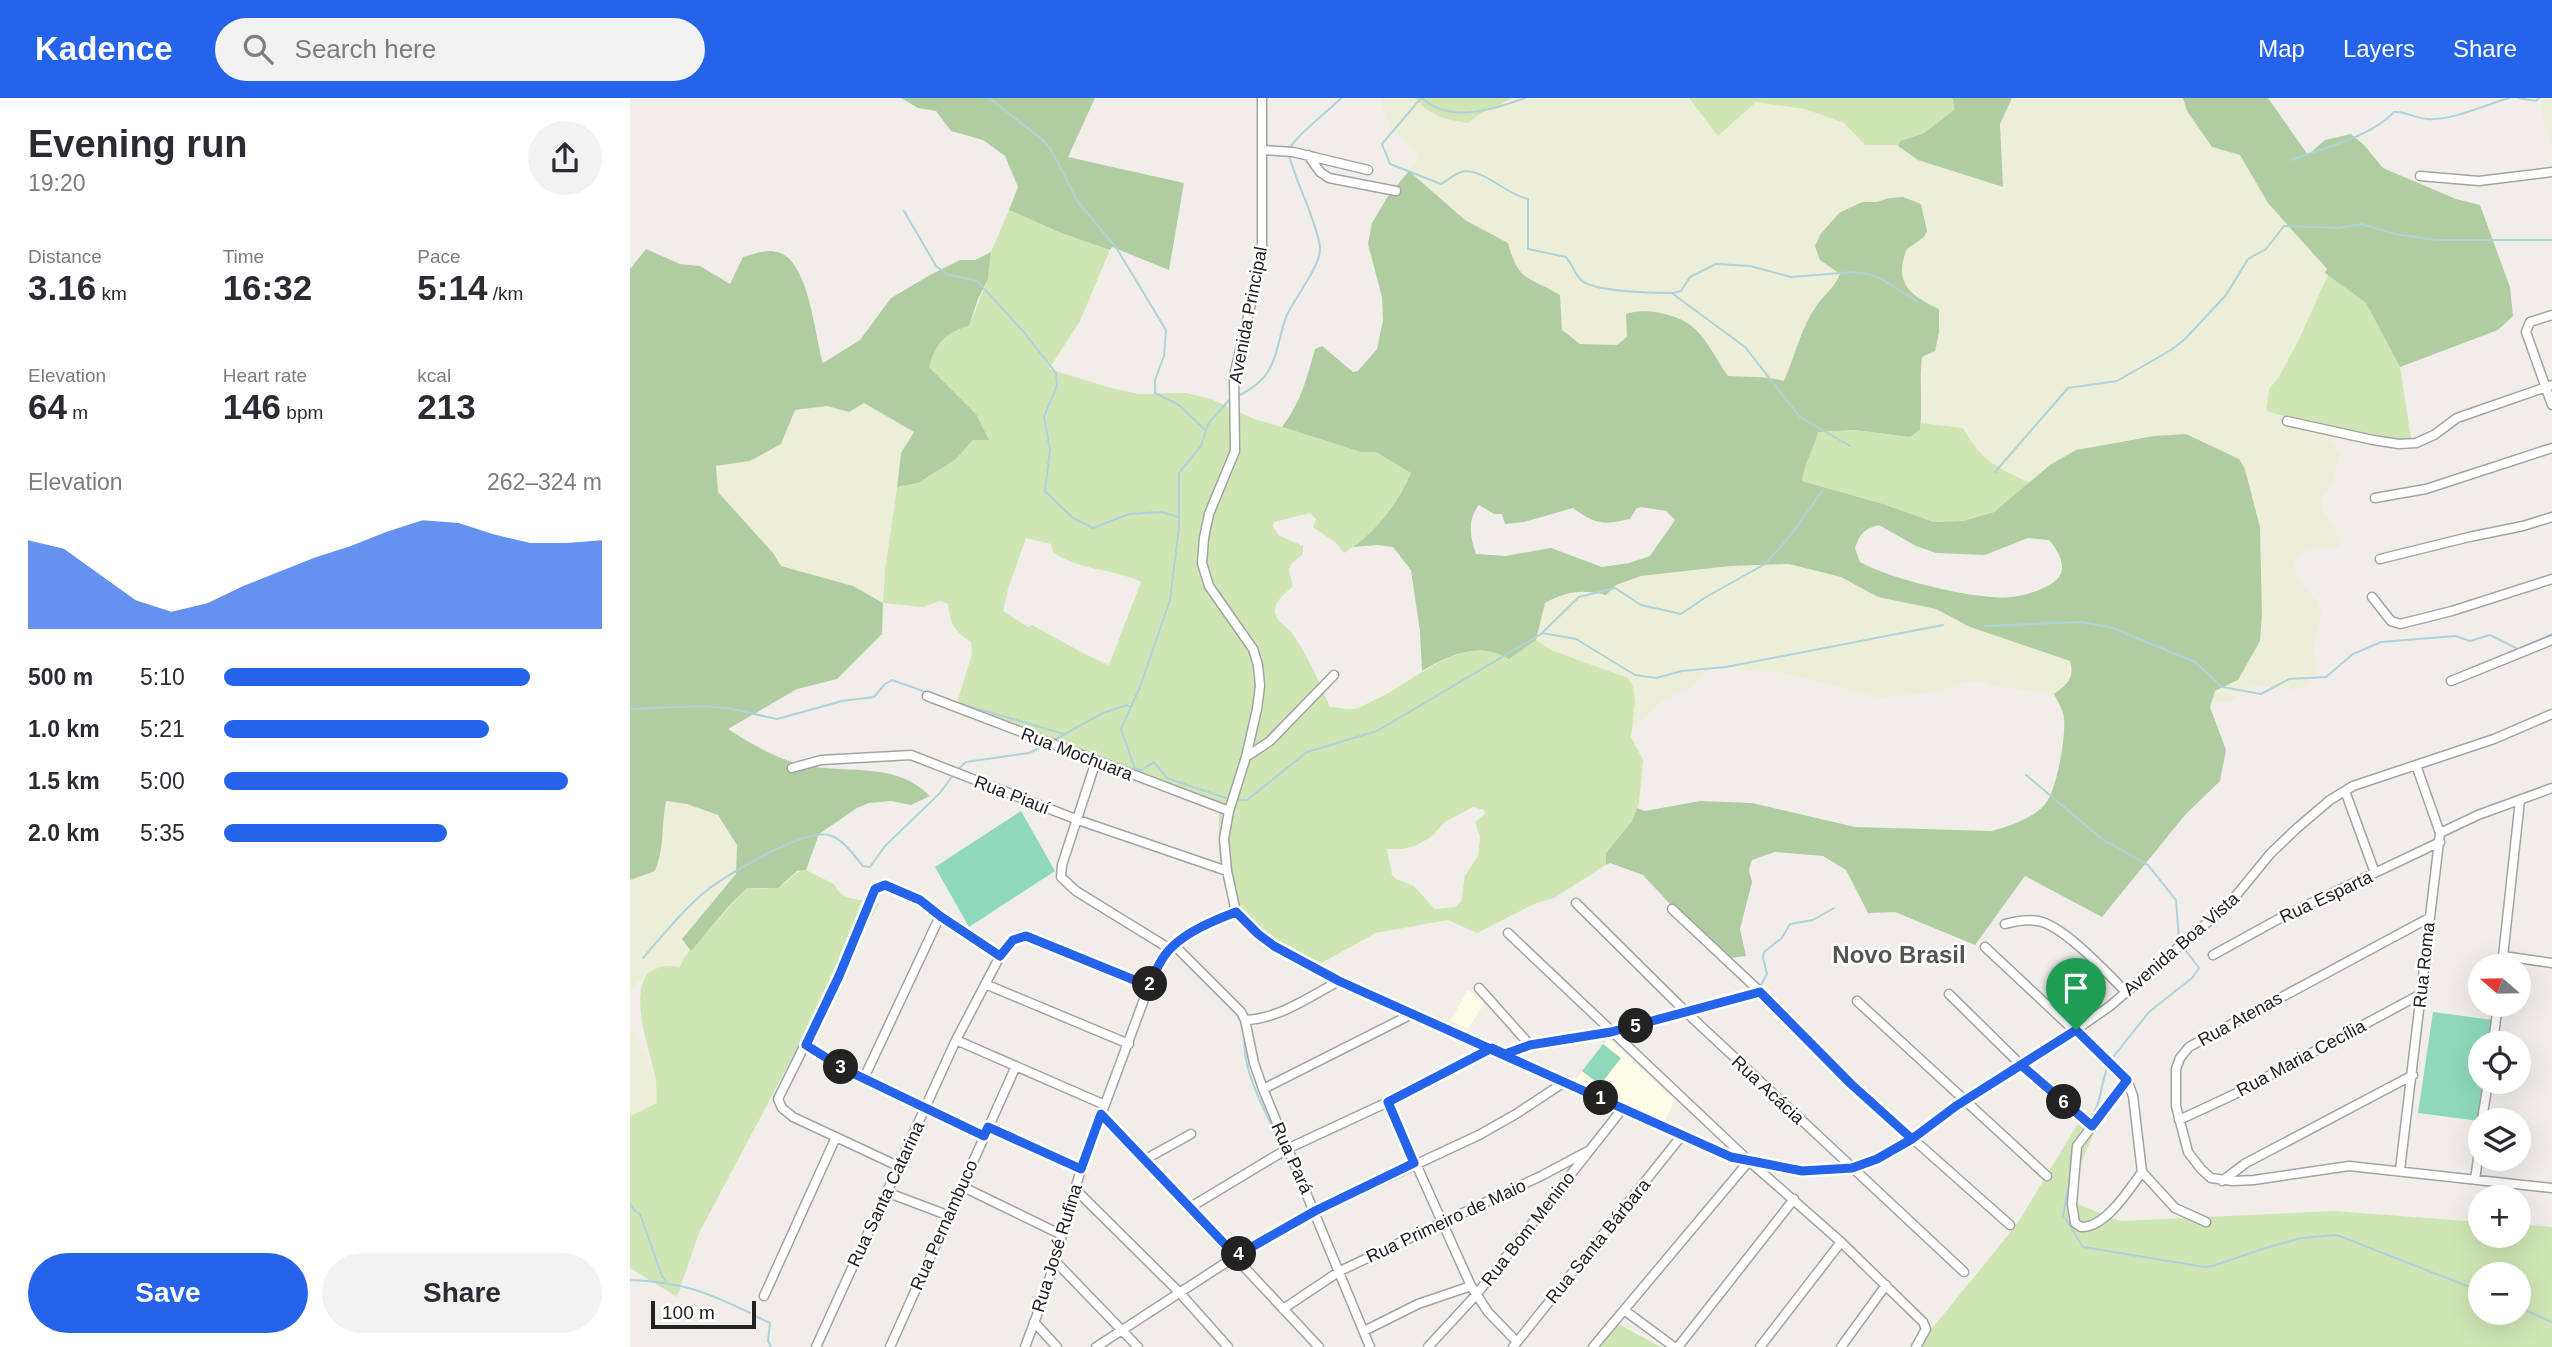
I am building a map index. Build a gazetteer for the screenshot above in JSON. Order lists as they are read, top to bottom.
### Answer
{
  "streets": {
    "street": [
      "Avenida Principal",
      "Rua Mochuara",
      "Rua Piauí",
      "Rua Esparta",
      "Avenida Boa Vista",
      "Rua Roma",
      "Rua Atenas",
      "Rua Maria Cecília",
      "Rua Acácia",
      "Rua Pará",
      "Rua Santa Catarina",
      "Rua Primeiro de Maio",
      "Rua Pernambuco",
      "Rua Bom Menino",
      "Rua Santa Bárbara",
      "Rua José Rufina"
    ]
  },
  "crossings": [
    ["Avenida Principal", "Rua Mochuara"],
    ["Avenida Principal", "Rua Piauí"],
    ["Avenida Principal", "Rua José Rufina"],
    ["Rua Esparta", "Rua Roma"],
    ["Avenida Boa Vista", "Rua Roma"],
    ["Avenida Boa Vista", "Rua Acácia"],
    ["Rua Roma", "Rua Atenas"],
    ["Rua Roma", "Rua Maria Cecília"],
    ["Rua Atenas", "Rua Maria Cecília"],
    ["Rua Pará", "Rua Primeiro de Maio"],
    ["Rua Santa Catarina", "Rua José Rufina"],
    ["Rua Primeiro de Maio", "Rua Bom Menino"]
  ],
  "districts": ["Novo Brasil"],
  "scale_bar": "100 m",
  "north": "left",
  "page": {
    "header": "Kadence",
    "search": "Search here",
    "nav": ["Map", "Layers", "Share"],
    "heading": ["Evening run", "19:20"],
    "stats": [
      ["Distance", "3.16 km"],
      ["Time", "16:32"],
      ["Pace", "5:14 /km"],
      ["Elevation", "64 m"],
      ["Heart rate", "146 bpm"],
      ["kcal", "213"]
    ],
    "chart": ["Elevation", "262–324 m"],
    "list": [
      {
        "name": "500 m",
        "note": "5:10"
      },
      {
        "name": "1.0 km",
        "note": "5:21"
      },
      {
        "name": "1.5 km",
        "note": "5:00"
      },
      {
        "name": "2.0 km",
        "note": "5:35"
      }
    ],
    "map_buttons": ["+", "−"],
    "pins": [
      "2",
      "5",
      "3",
      "1",
      "6",
      "4"
    ],
    "buttons": ["Save", "Share"],
    "scale": "100 m"
  }
}
